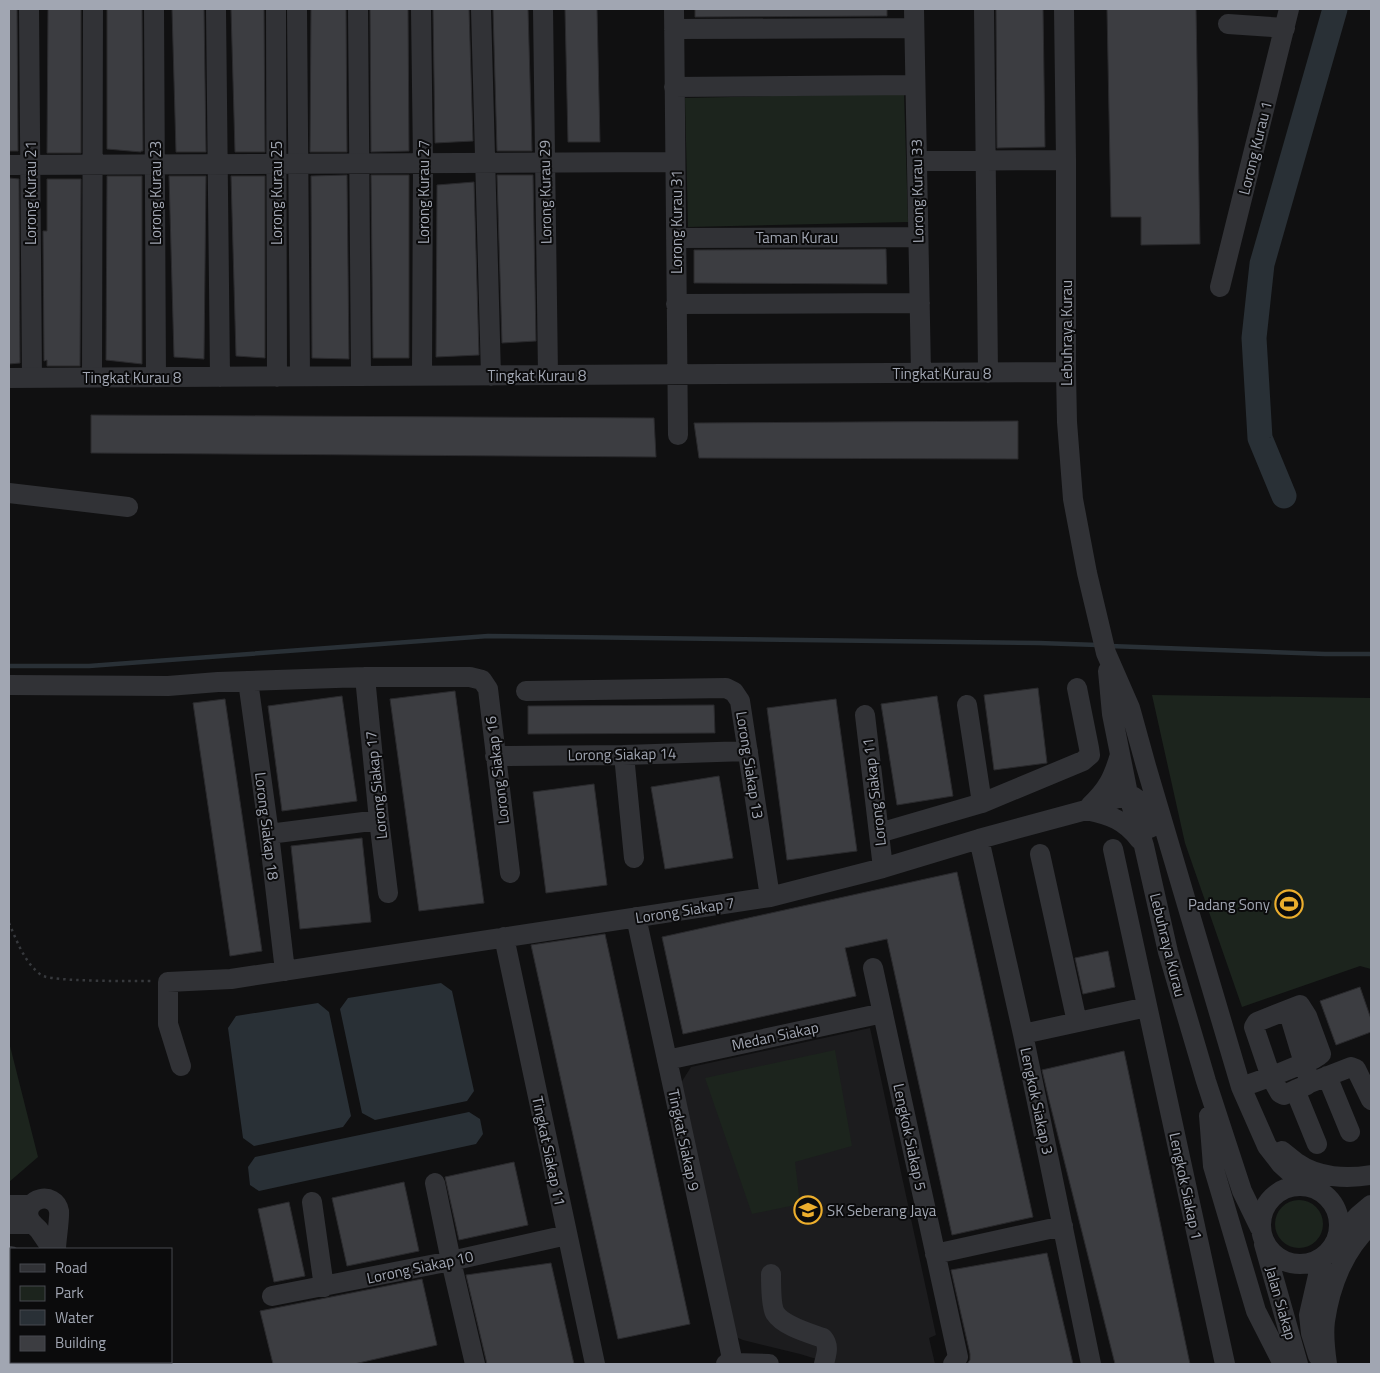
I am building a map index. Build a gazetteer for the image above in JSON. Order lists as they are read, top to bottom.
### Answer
{
  "streets": {
    "street": [
      "Lorong Kurau 1",
      "Lorong Kurau 33",
      "Lorong Kurau 27",
      "Lorong Kurau 29",
      "Lorong Kurau 21",
      "Lorong Kurau 23",
      "Lorong Kurau 25",
      "Lorong Kurau 31",
      "Taman Kurau",
      "Lebuhraya Kurau",
      "Tingkat Kurau 8",
      "Lorong Siakap 14",
      "Lorong Siakap 13",
      "Lorong Siakap 16",
      "Lorong Siakap 17",
      "Lorong Siakap 11",
      "Lorong Siakap 18",
      "Lorong Siakap 7",
      "Medan Siakap",
      "Lengkok Siakap 3",
      "Lengkok Siakap 5",
      "Tingkat Siakap 9",
      "Tingkat Siakap 11",
      "Lengkok Siakap 1",
      "Lorong Siakap 10",
      "Jalan Siakap"
    ]
  },
  "crossings": [
    ["Lorong Kurau 33", "Taman Kurau"],
    ["Lorong Kurau 33", "Tingkat Kurau 8"],
    ["Lorong Kurau 27", "Tingkat Kurau 8"],
    ["Lorong Kurau 29", "Tingkat Kurau 8"],
    ["Lorong Kurau 21", "Tingkat Kurau 8"],
    ["Lorong Kurau 23", "Tingkat Kurau 8"],
    ["Lorong Kurau 25", "Tingkat Kurau 8"],
    ["Lorong Kurau 31", "Taman Kurau"],
    ["Lorong Kurau 31", "Tingkat Kurau 8"],
    ["Lebuhraya Kurau", "Tingkat Kurau 8"],
    ["Lebuhraya Kurau", "Lorong Siakap 7"],
    ["Lebuhraya Kurau", "Jalan Siakap"],
    ["Lorong Siakap 14", "Lorong Siakap 13"],
    ["Lorong Siakap 14", "Lorong Siakap 16"],
    ["Lorong Siakap 13", "Lorong Siakap 7"],
    ["Lorong Siakap 16", "Lorong Siakap 17"],
    ["Lorong Siakap 11", "Lorong Siakap 7"],
    ["Lorong Siakap 18", "Lorong Siakap 7"],
    ["Lorong Siakap 7", "Lengkok Siakap 3"],
    ["Lorong Siakap 7", "Tingkat Siakap 9"],
    ["Lorong Siakap 7", "Tingkat Siakap 11"],
    ["Medan Siakap", "Lengkok Siakap 5"],
    ["Medan Siakap", "Tingkat Siakap 9"],
    ["Tingkat Siakap 11", "Lorong Siakap 10"]
  ],
  "places": {
    "sports": ["Padang Sony"],
    "school or university": ["SK Seberang Jaya"]
  },
  "legend": [
    "Road",
    "Park",
    "Water",
    "Building"
  ]
}
